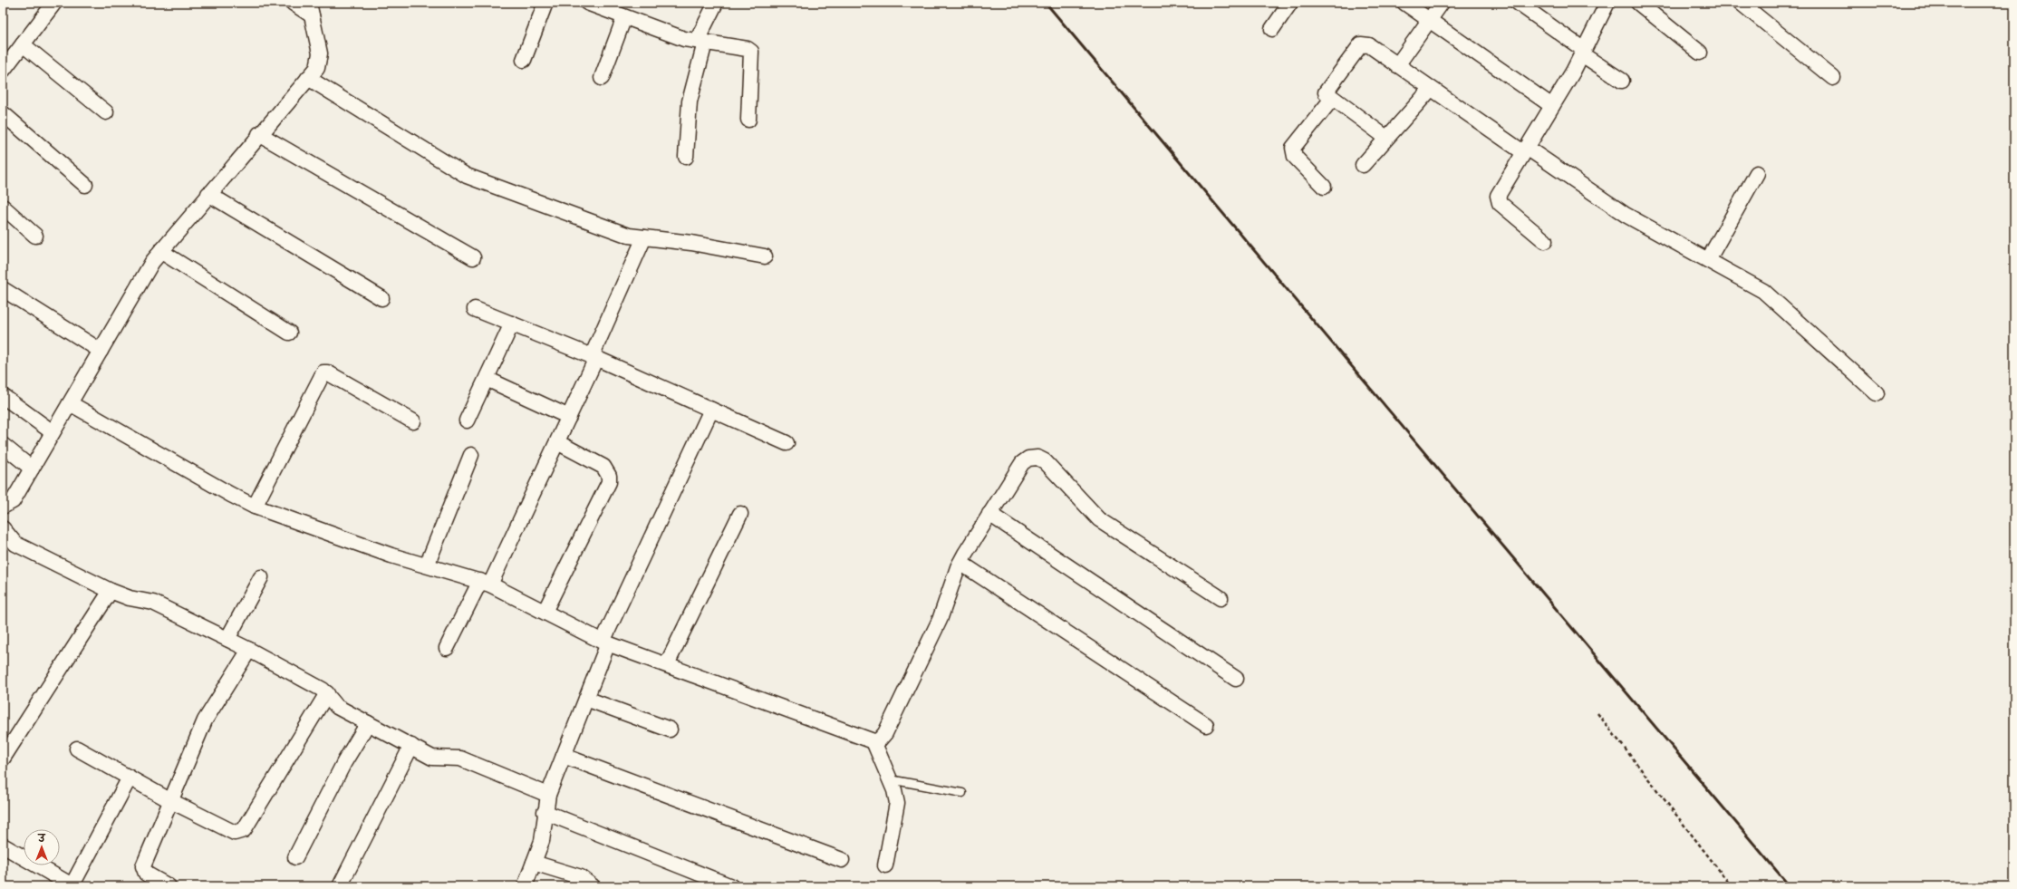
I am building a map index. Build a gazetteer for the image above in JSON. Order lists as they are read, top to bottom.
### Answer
{
  "north": "top"
}
